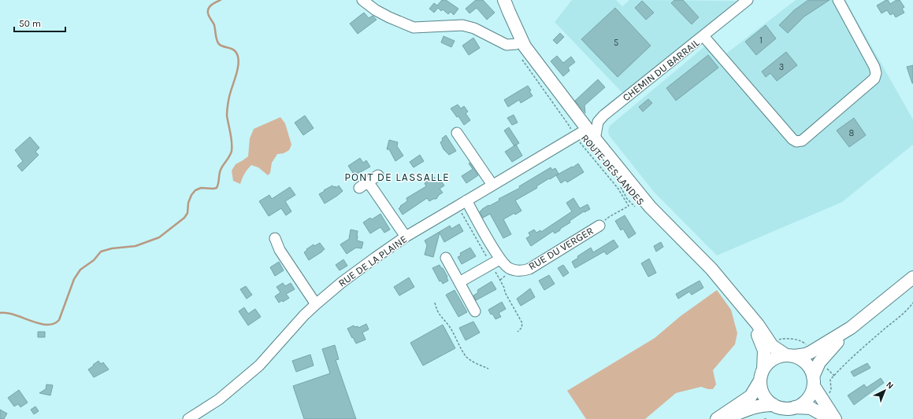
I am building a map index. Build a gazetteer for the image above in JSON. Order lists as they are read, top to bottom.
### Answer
{
  "streets": {
    "main road": ["ROUTE DES LANDES"],
    "street": ["CHEMIN DU BARRAIL", "RUE DU VERGER", "RUE DE LA PLAINE"]
  },
  "crossings": [
    ["CHEMIN DU BARRAIL", "ROUTE DES LANDES"],
    ["ROUTE DES LANDES", "RUE DE LA PLAINE"],
    ["RUE DU VERGER", "RUE DE LA PLAINE"]
  ],
  "districts": ["PONT DE LASSALLE"],
  "house_numbers": [
    "1",
    "5",
    "3",
    "8"
  ],
  "scale_bar": "50 m",
  "north": "top right"
}
